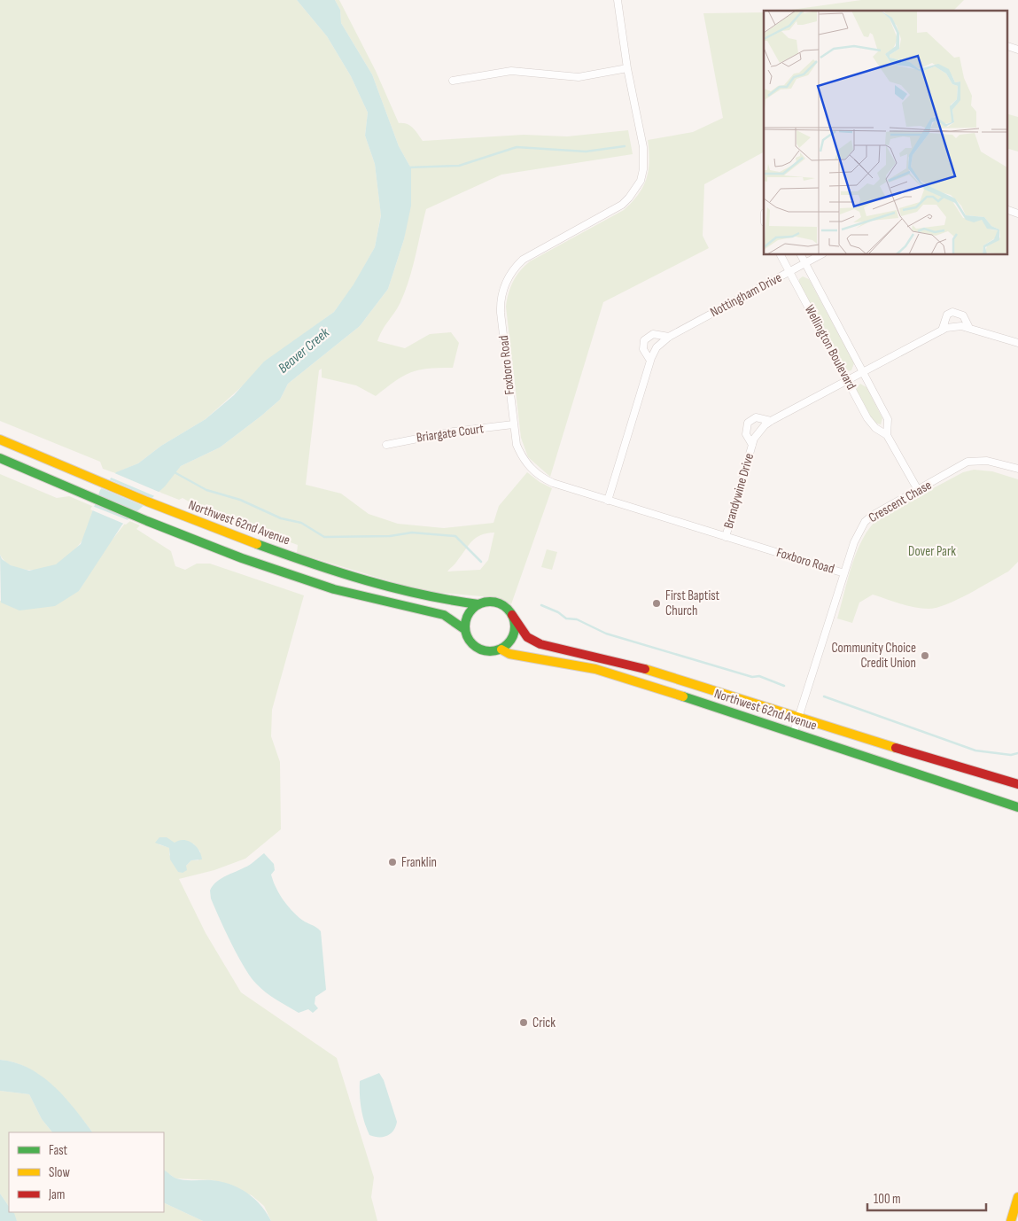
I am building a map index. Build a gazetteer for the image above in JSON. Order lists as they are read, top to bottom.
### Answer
{
  "streets": {
    "street": [
      "Nottingham Drive",
      "Wellington Boulevard",
      "Foxboro Road",
      "Briargate Court",
      "Brandywine Drive",
      "Crescent Chase",
      "Northwest 62nd Avenue"
    ]
  },
  "crossings": [
    ["Nottingham Drive", "Wellington Boulevard"],
    ["Nottingham Drive", "Foxboro Road"],
    ["Wellington Boulevard", "Brandywine Drive"],
    ["Wellington Boulevard", "Crescent Chase"],
    ["Foxboro Road", "Briargate Court"],
    ["Foxboro Road", "Brandywine Drive"],
    ["Foxboro Road", "Crescent Chase"],
    ["Crescent Chase", "Northwest 62nd Avenue"]
  ],
  "water": ["Beaver Creek"],
  "parks": ["Dover Park"],
  "places": [
    "First Baptist Church",
    "Community Choice Credit Union",
    "Franklin",
    "Crick"
  ],
  "legend": ["Fast", "Slow", "Jam"],
  "scale_bar": "100 m"
}
